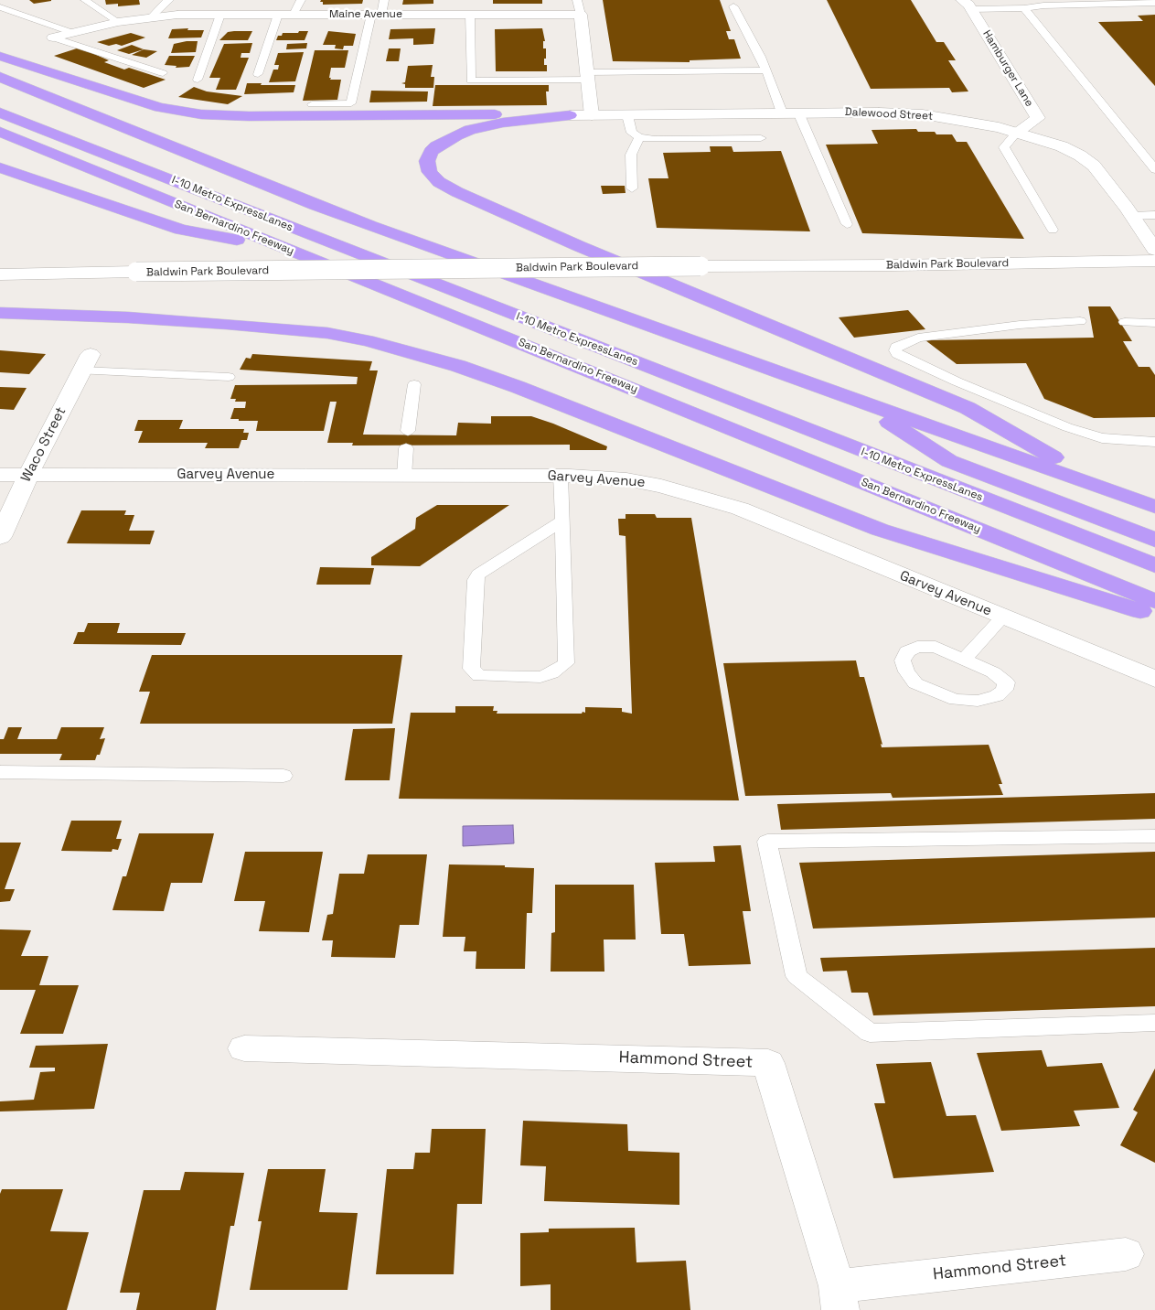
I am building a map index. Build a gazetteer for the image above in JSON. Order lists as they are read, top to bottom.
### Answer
{
  "streets": {
    "highway": ["I-10 Metro ExpressLanes", "San Bernardino Freeway"],
    "street": [
      "Maine Avenue",
      "Hamburger Lane",
      "Dalewood Street",
      "Baldwin Park Boulevard",
      "Waco Street",
      "Garvey Avenue",
      "Hammond Street"
    ]
  },
  "crossings": [
    ["Hamburger Lane", "Dalewood Street"],
    ["Waco Street", "Garvey Avenue"]
  ]
}
